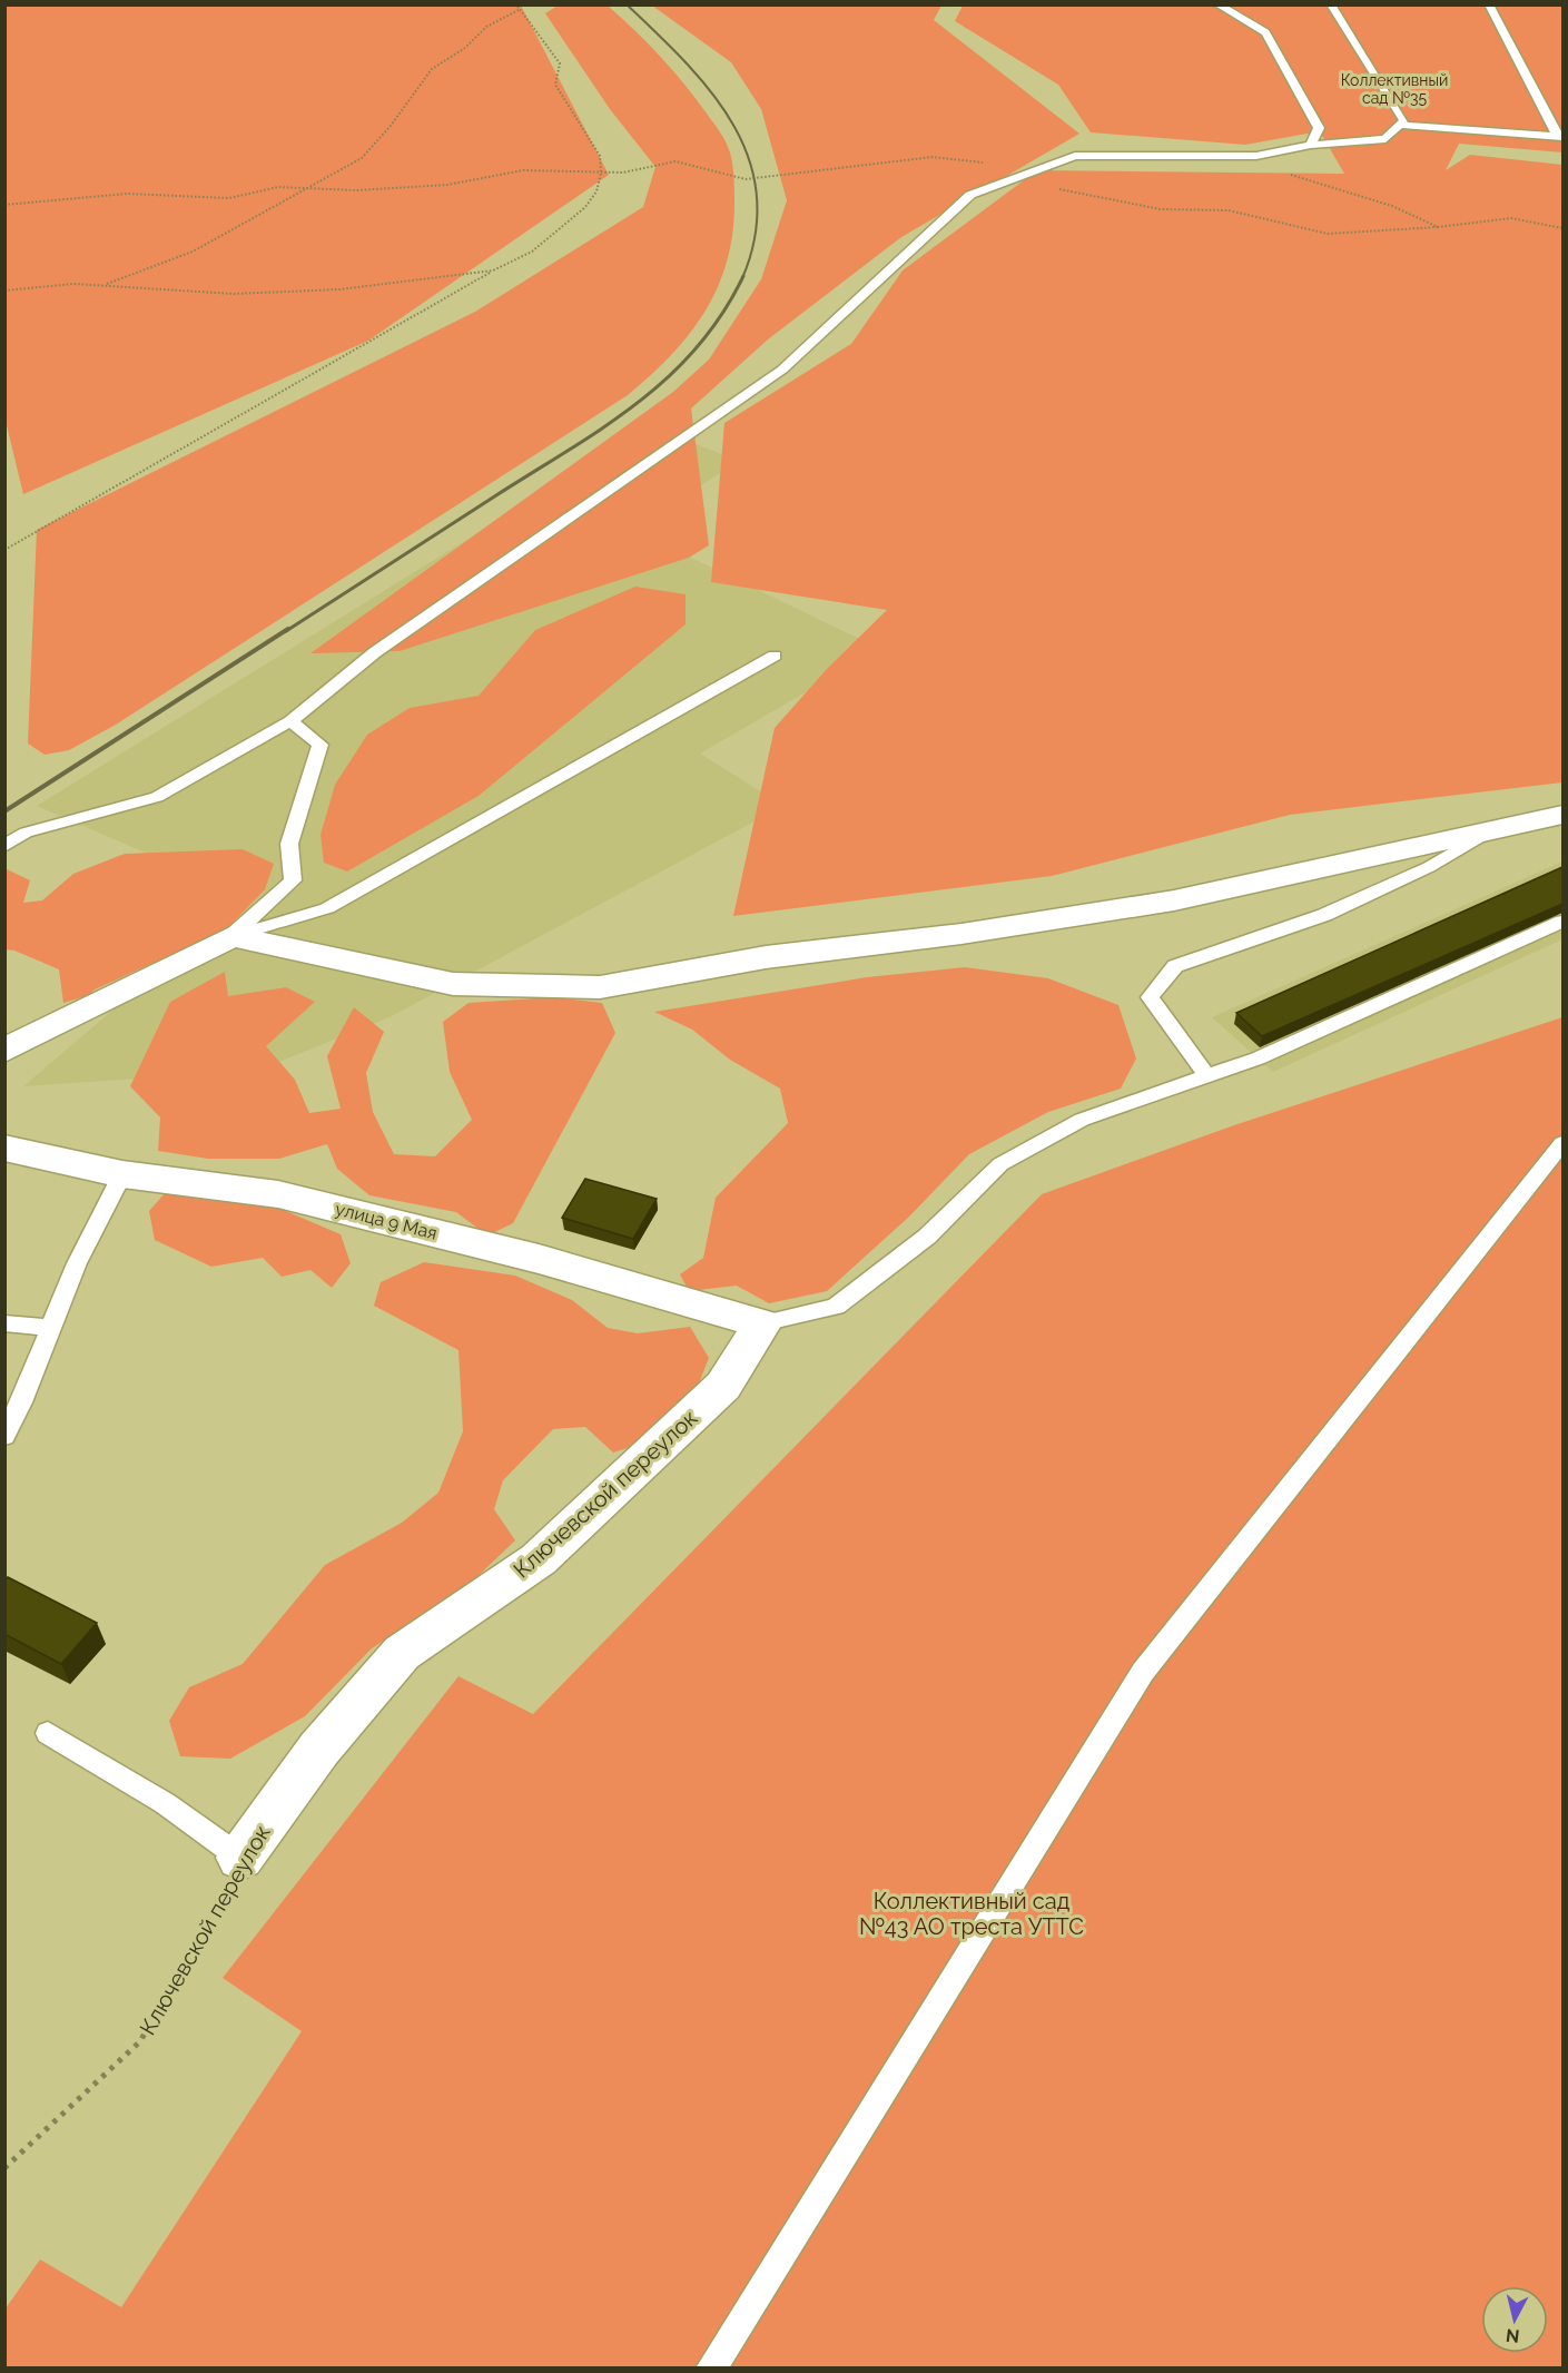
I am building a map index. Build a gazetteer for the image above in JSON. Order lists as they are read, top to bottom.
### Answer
{
  "streets": {
    "street": ["улица 9 Мая", "Ключевской переулок"]
  },
  "crossings": [
    ["улица 9 Мая", "Ключевской переулок"]
  ],
  "parks": ["Коллективный сад №35", "Коллективный сад №43 АО треста УТТС"],
  "north": "bottom"
}
